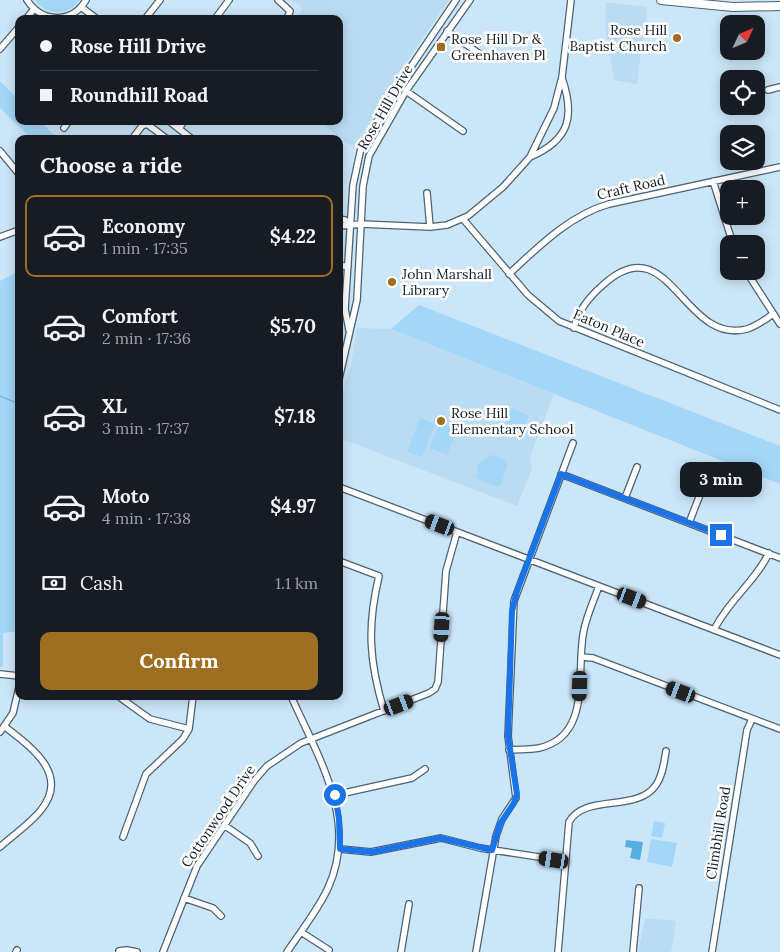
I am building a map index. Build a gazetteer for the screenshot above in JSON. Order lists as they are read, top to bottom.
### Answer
{
  "streets": {
    "street": [
      "Rose Hill Drive",
      "Craft Road",
      "Eaton Place",
      "Cottonwood Drive",
      "Climbhill Road"
    ]
  },
  "crossings": [
    ["Craft Road", "Eaton Place"]
  ],
  "places": {
    "other": ["Rose Hill Baptist Church", "John Marshall Library", "Rose Hill Elementary School"],
    "transit": ["Rose Hill Dr & Greenhaven Pl"]
  },
  "north": "top right",
  "page": {
    "map_buttons": ["+", "−"],
    "banner": ["Rose Hill Drive", "Roundhill Road"],
    "heading": "Choose a ride",
    "list": [
      {
        "name": "Economy",
        "note": "1 min · 17:35",
        "value": "$4.22"
      },
      {
        "name": "Comfort",
        "note": "2 min · 17:36",
        "value": "$5.70"
      },
      {
        "name": "XL",
        "note": "3 min · 17:37",
        "value": "$7.18"
      },
      {
        "name": "Moto",
        "note": "4 min · 17:38",
        "value": "$4.97"
      }
    ],
    "bubble": "3 min",
    "pay": ["Cash", "1.1 km"],
    "buttons": "Confirm"
  }
}
